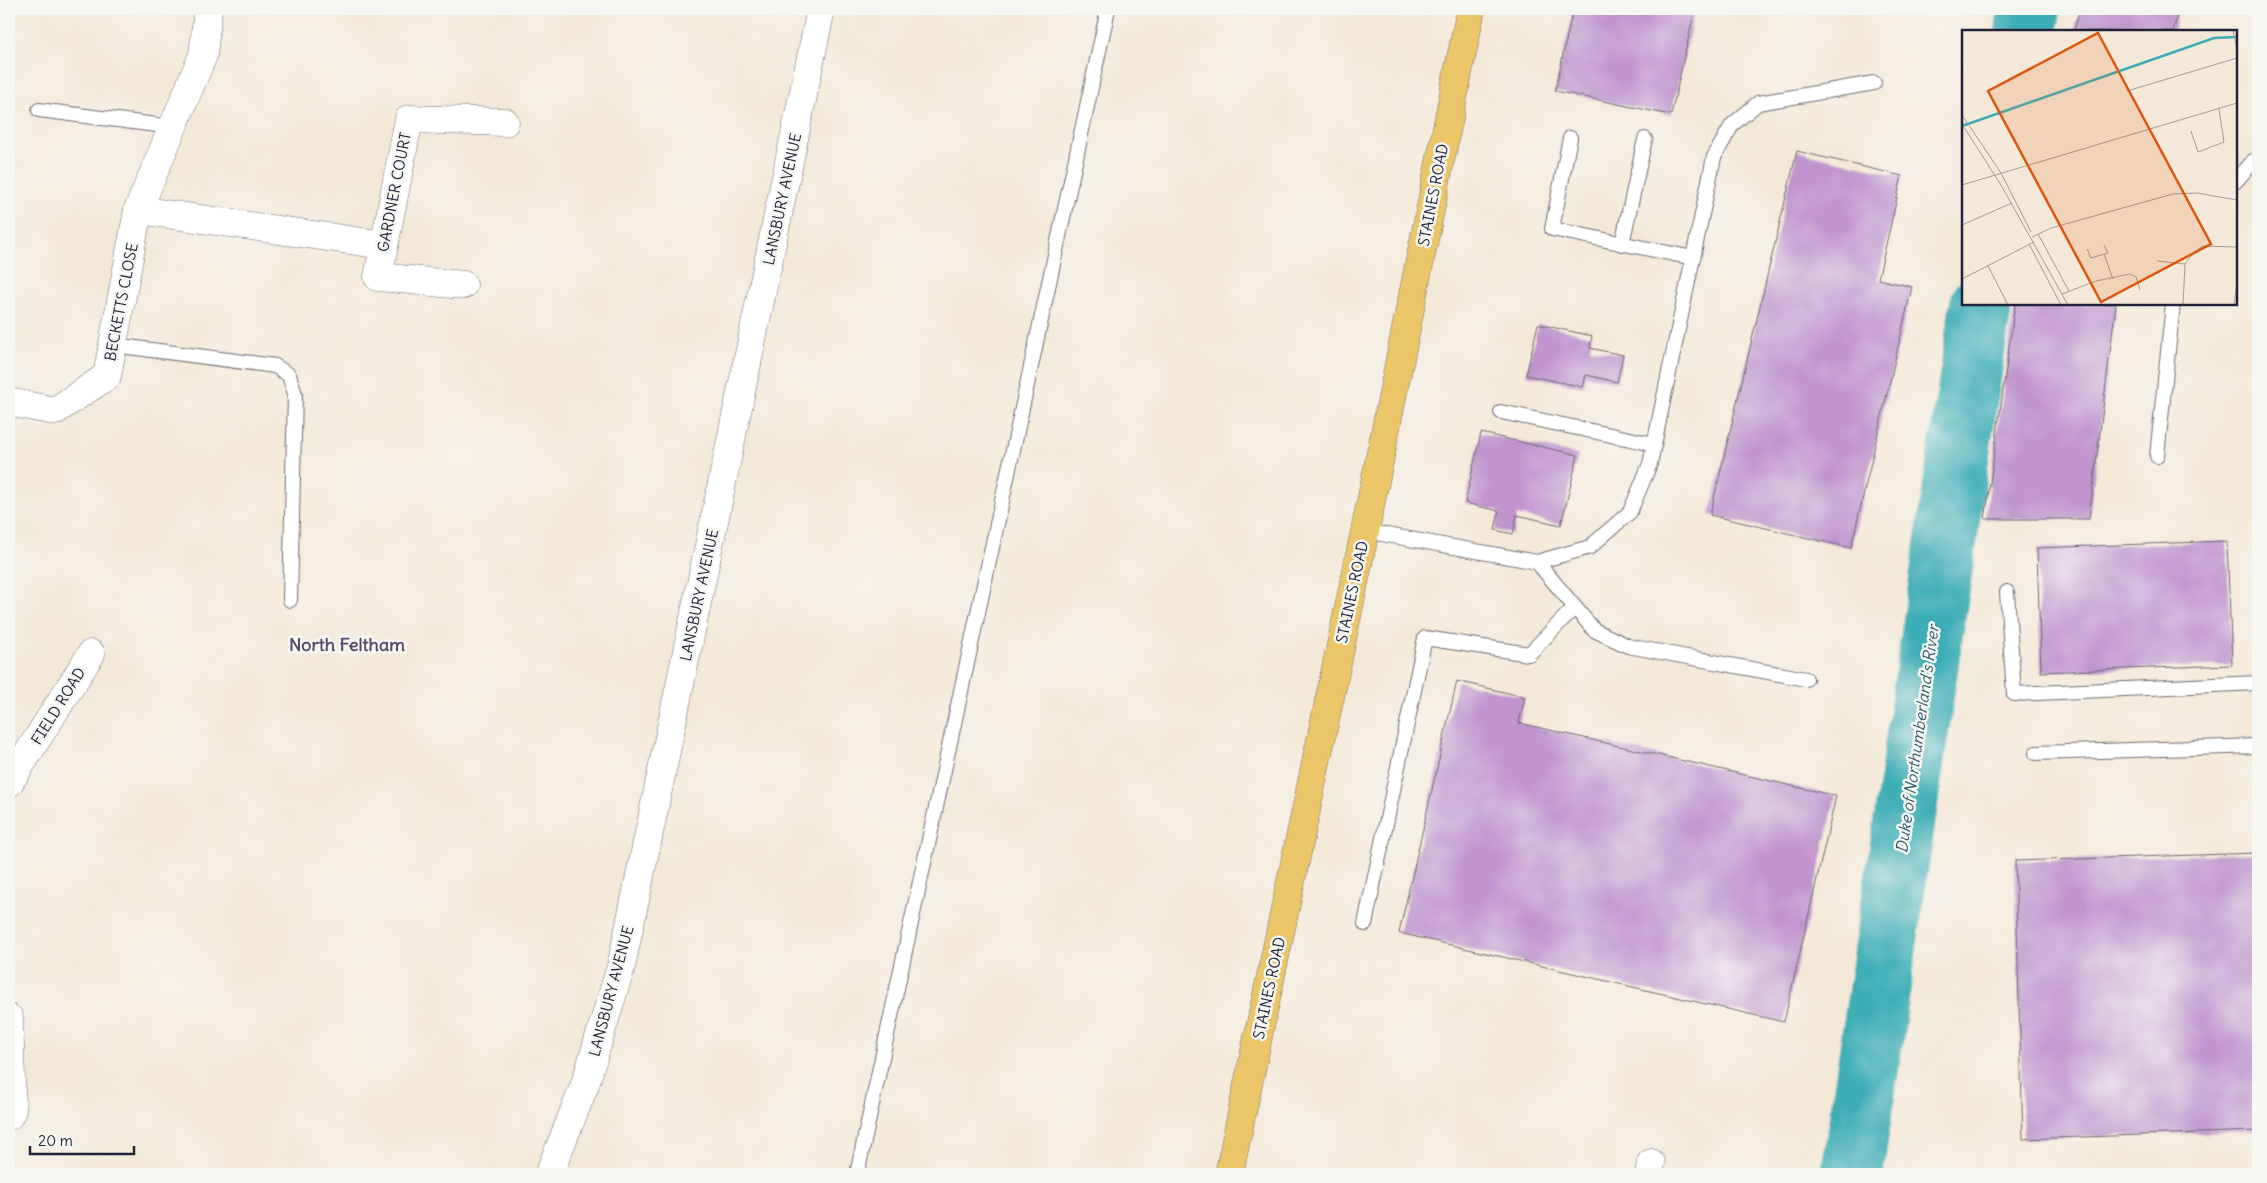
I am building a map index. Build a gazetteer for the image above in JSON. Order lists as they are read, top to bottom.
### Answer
{
  "streets": {
    "main road": ["STAINES ROAD"],
    "street": [
      "GARDNER COURT",
      "LANSBURY AVENUE",
      "BECKETTS CLOSE",
      "FIELD ROAD"
    ]
  },
  "districts": ["North Feltham"],
  "water": ["Duke of Northumberland's River"],
  "scale_bar": "20 m"
}
